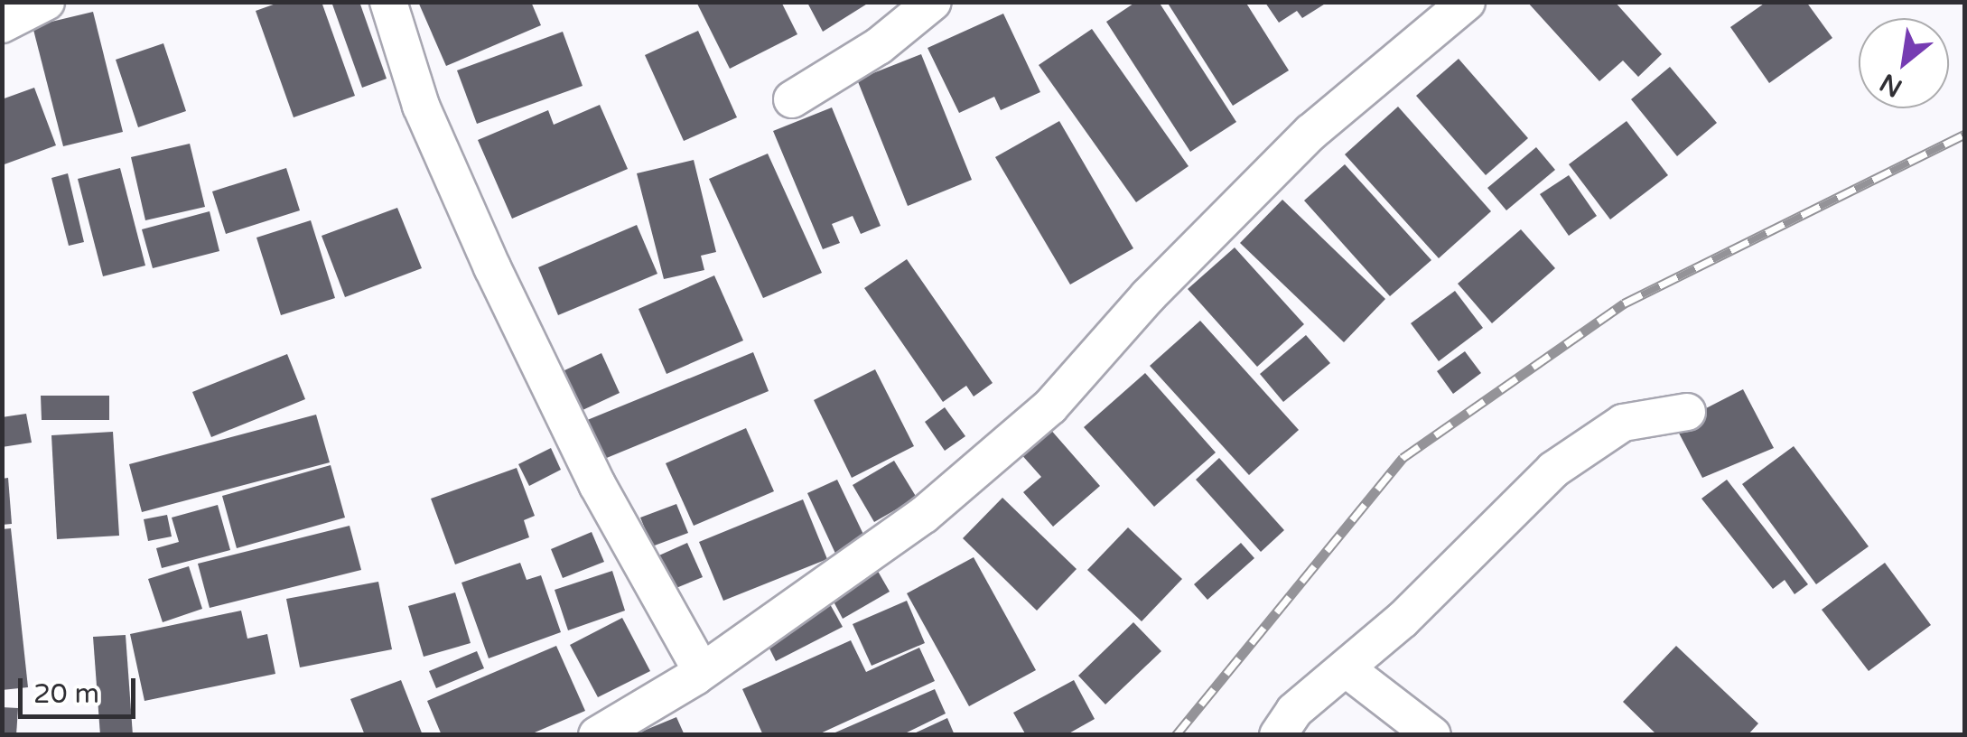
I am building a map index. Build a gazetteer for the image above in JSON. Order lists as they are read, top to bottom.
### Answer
{
  "scale_bar": "20 m",
  "north": "bottom left"
}
